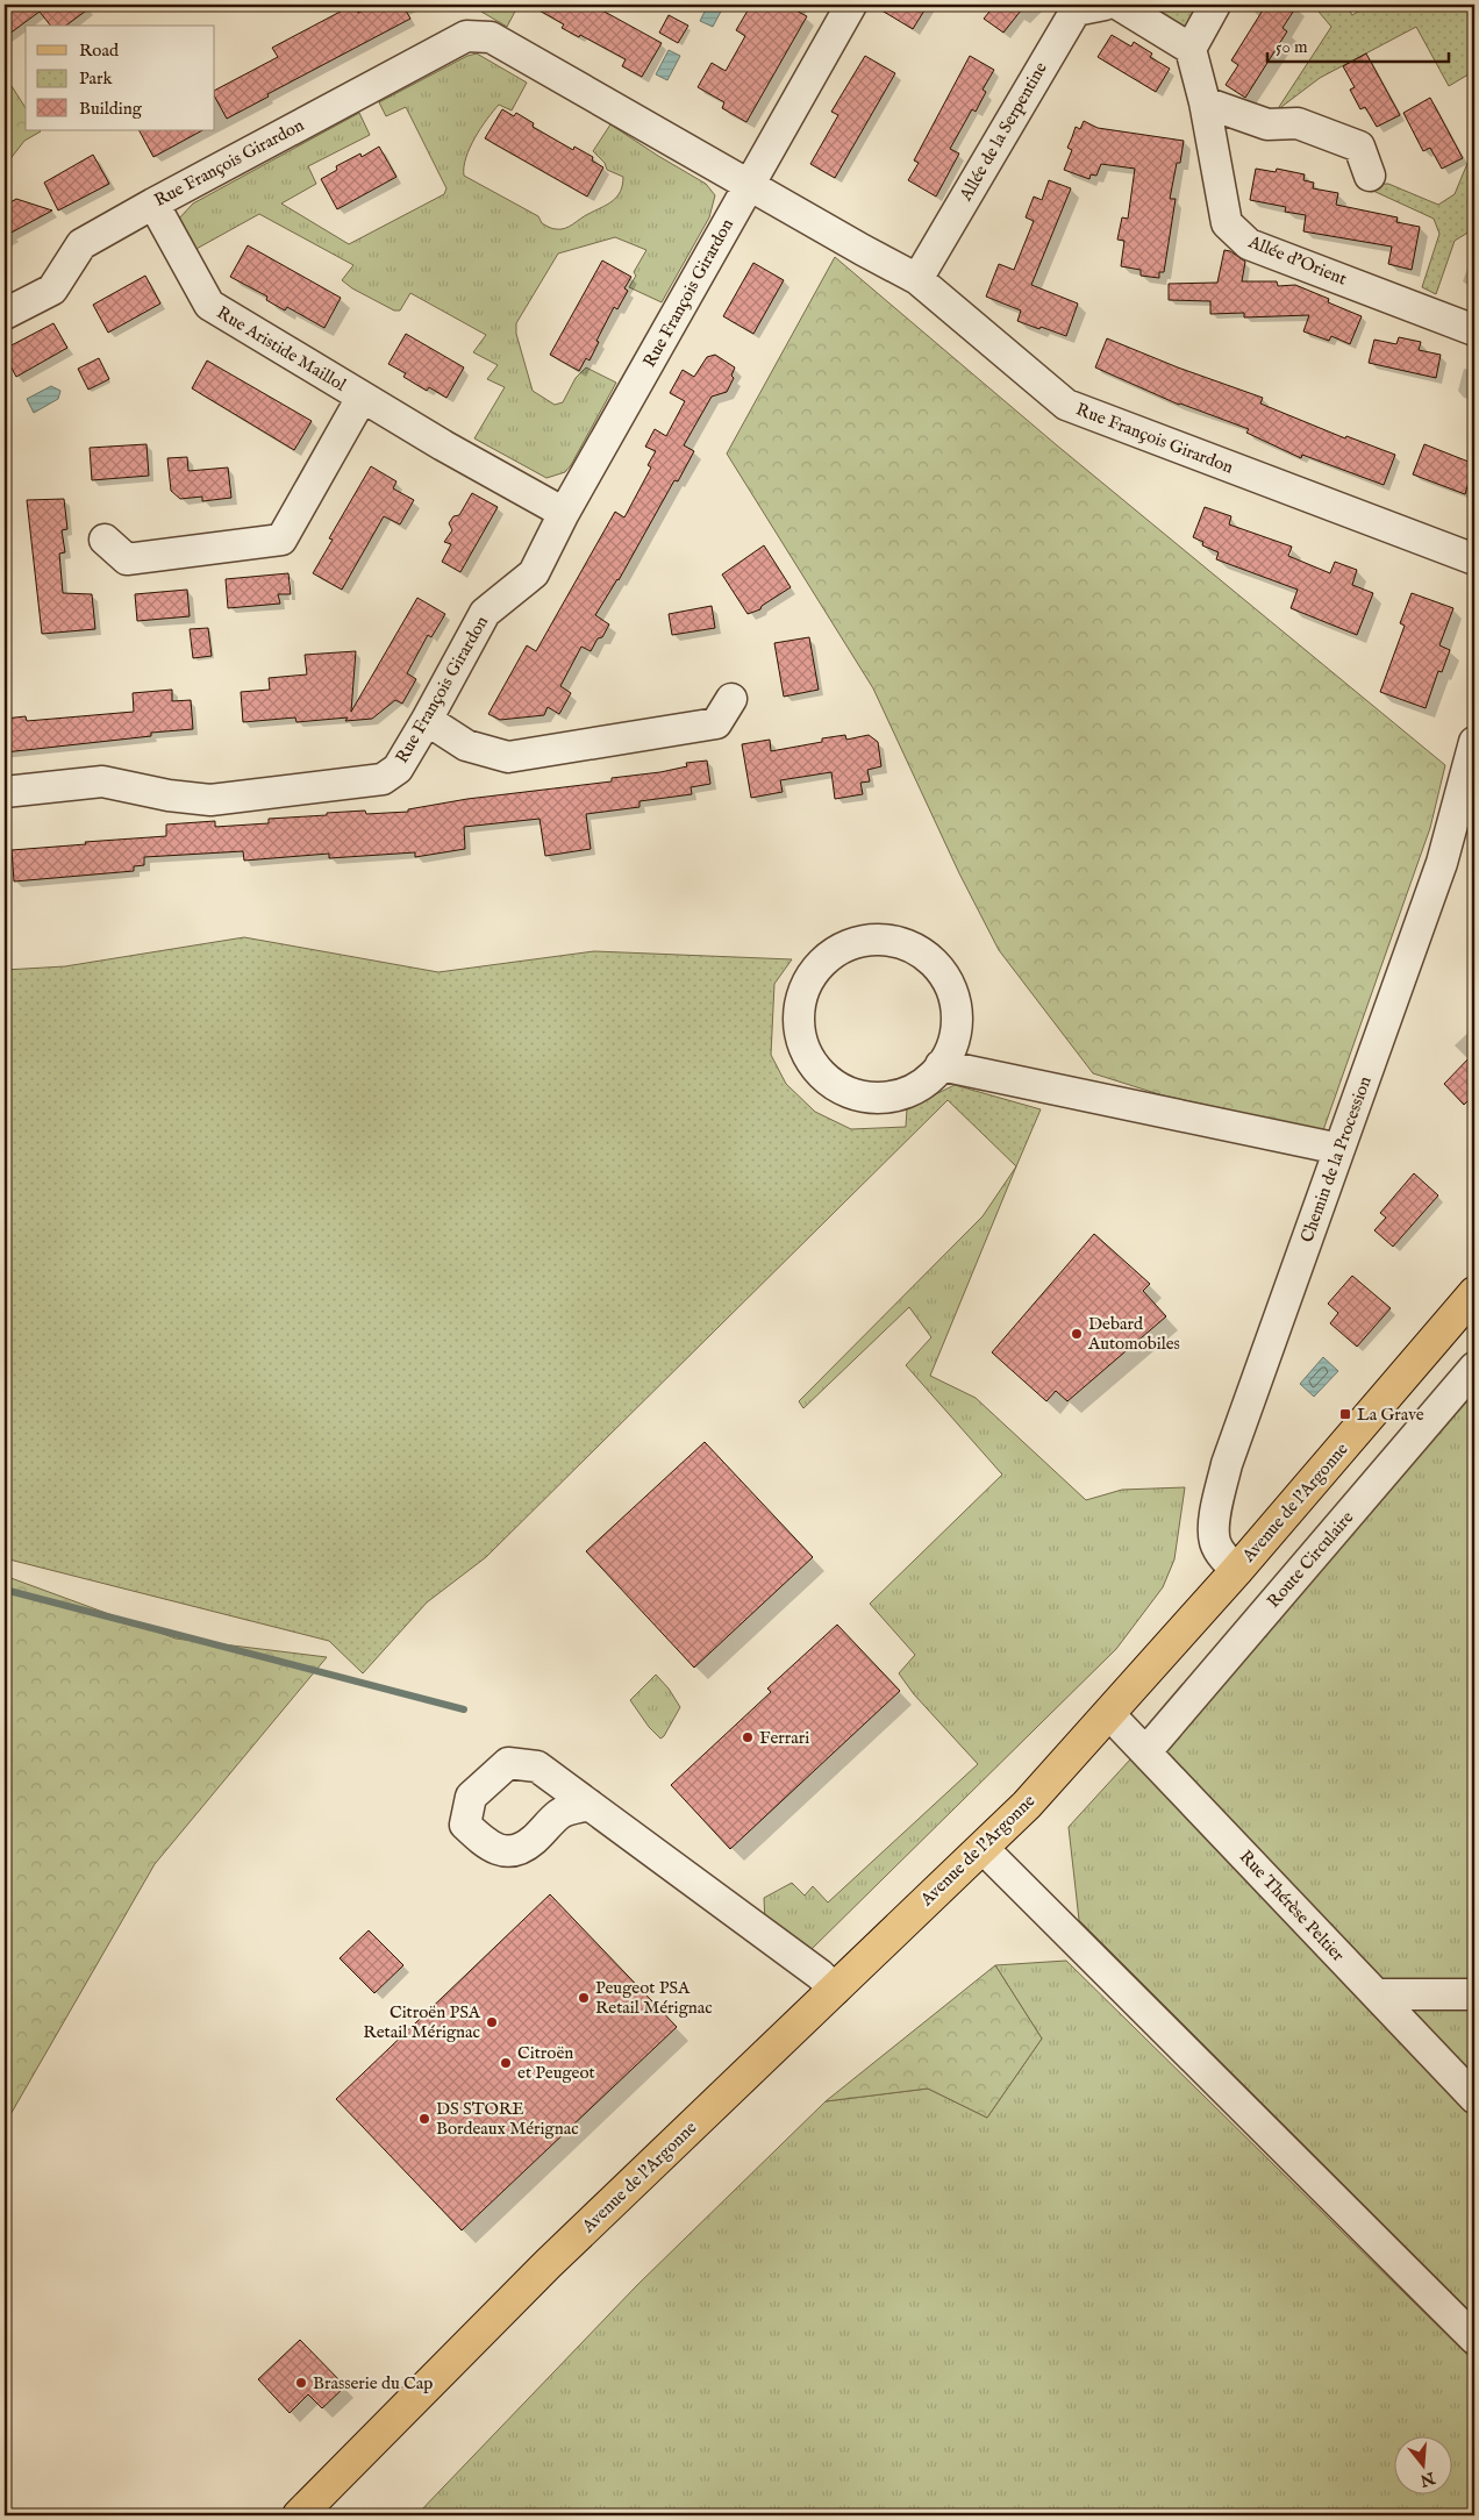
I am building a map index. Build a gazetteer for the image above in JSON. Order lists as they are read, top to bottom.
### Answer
{
  "streets": {
    "main road": ["Avenue de l'Argonne"],
    "street": [
      "Allée de la Serpentine",
      "Rue François Girardon",
      "Allée d'Orient",
      "Rue Aristide Maillol",
      "Chemin de la Procession",
      "Route Circulaire",
      "Rue Thérèse Peltier"
    ]
  },
  "crossings": [
    ["Allée de la Serpentine", "Rue François Girardon"],
    ["Rue François Girardon", "Rue Aristide Maillol"],
    ["Chemin de la Procession", "Avenue de l'Argonne"],
    ["Avenue de l'Argonne", "Rue Thérèse Peltier"],
    ["Route Circulaire", "Rue Thérèse Peltier"]
  ],
  "places": {
    "other": [
      "Debard Automobiles",
      "Ferrari",
      "Peugeot PSA Retail Mérignac",
      "Citroën PSA Retail Mérignac",
      "Citroën et Peugeot",
      "DS STORE Bordeaux Mérignac",
      "Brasserie du Cap"
    ],
    "transit": ["La Grave"]
  },
  "legend": ["Road", "Park", "Building"],
  "scale_bar": "50 m",
  "north": "bottom"
}
